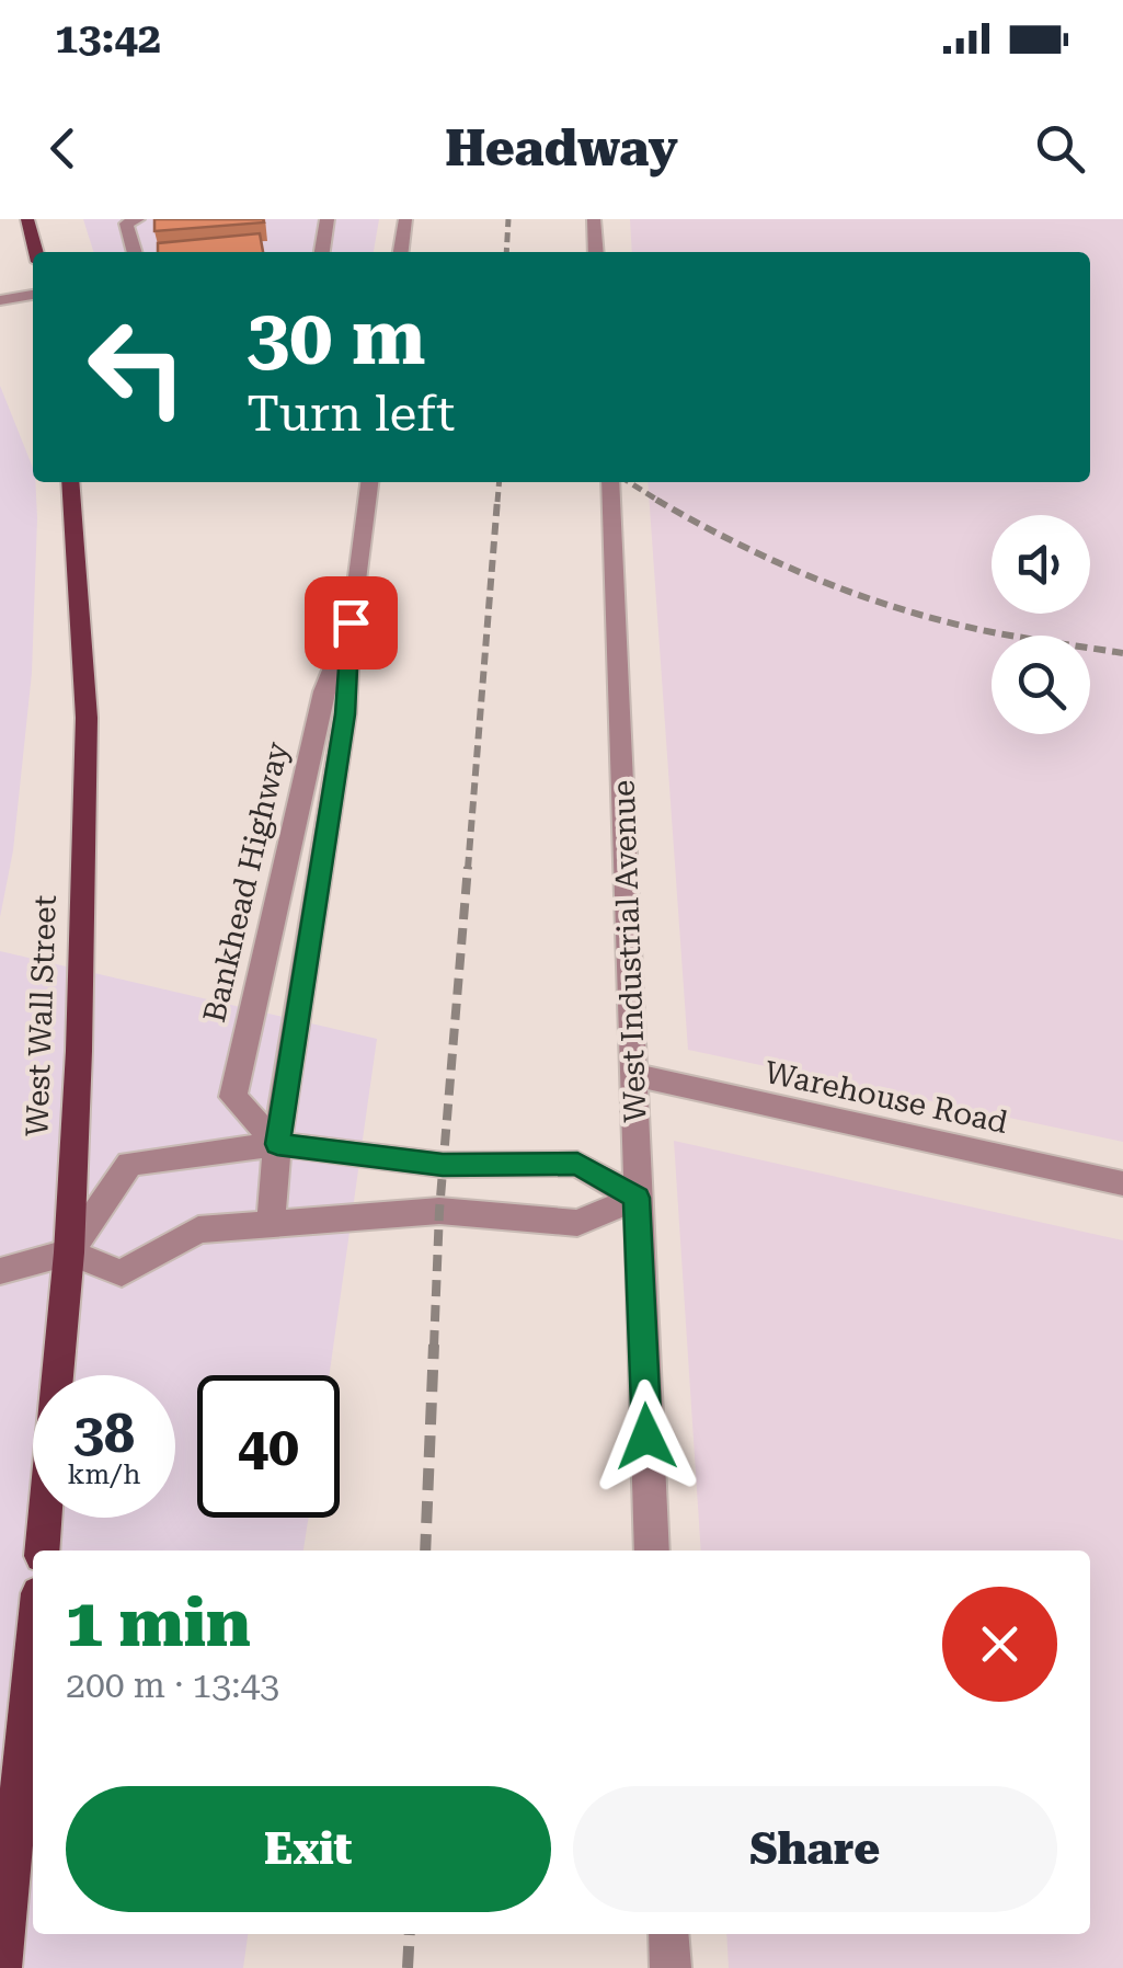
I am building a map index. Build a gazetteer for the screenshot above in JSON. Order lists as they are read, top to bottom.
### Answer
{
  "streets": {
    "main road": ["West Wall Street"],
    "street": ["Bankhead Highway", "West Industrial Avenue", "Warehouse Road"]
  },
  "crossings": [
    ["West Industrial Avenue", "Warehouse Road"]
  ],
  "page": {
    "status": "13:42",
    "header": "Headway",
    "turn": ["30 m", "Turn left"],
    "speed": "38 km/h",
    "limit": "40",
    "heading": ["1 min", "200 m · 13:43"],
    "buttons": ["Exit", "Share"]
  }
}
